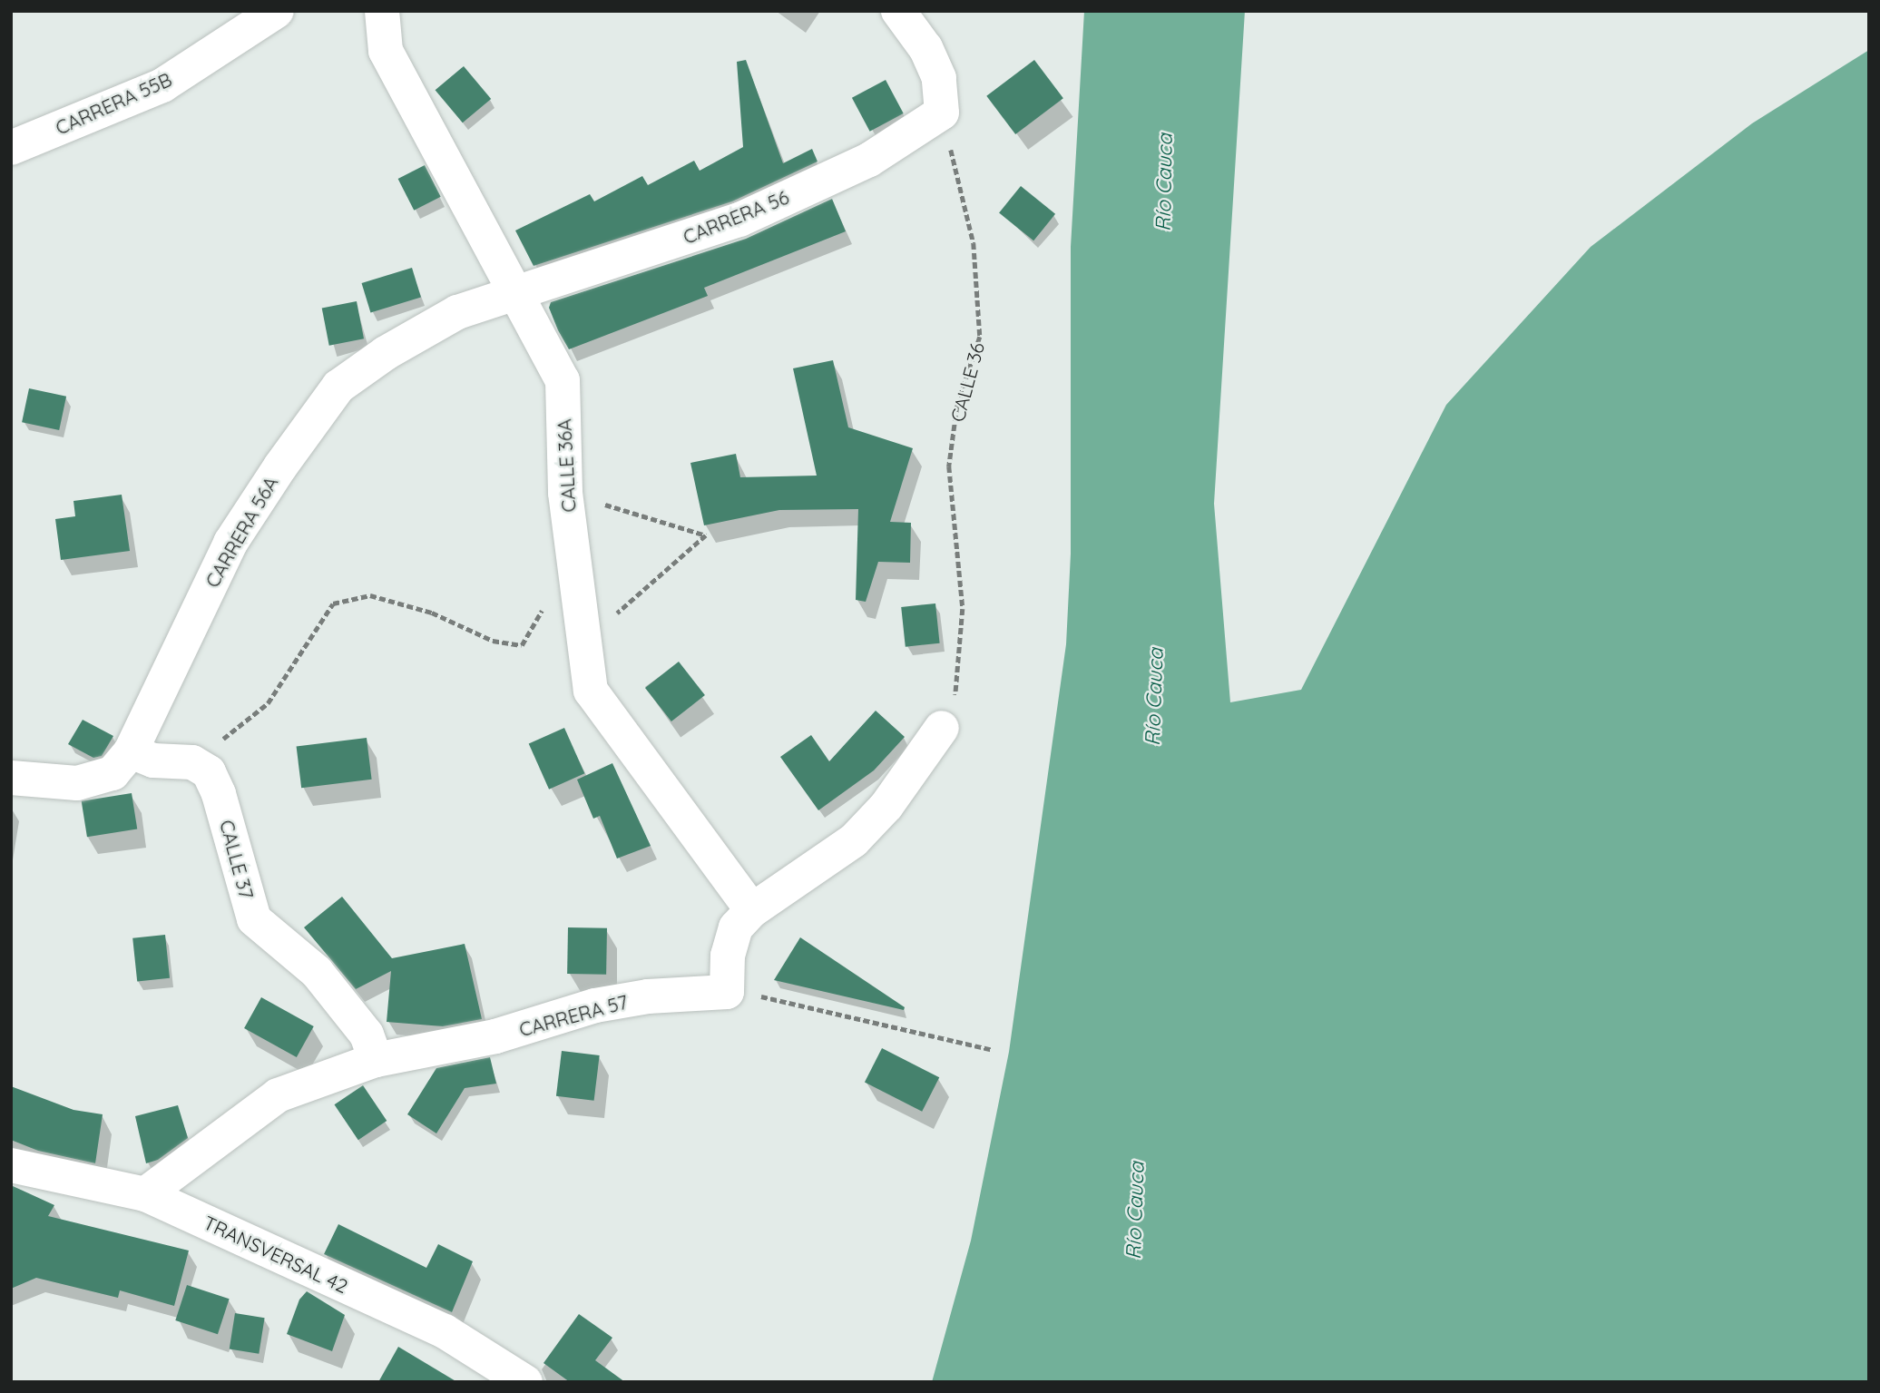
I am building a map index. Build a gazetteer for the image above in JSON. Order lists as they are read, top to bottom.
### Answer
{
  "streets": {
    "street": [
      "CARRERA 55B",
      "CARRERA 56",
      "CALLE 36A",
      "CARRERA 56A",
      "CALLE 37",
      "CARRERA 57",
      "TRANSVERSAL 42"
    ],
    "path": ["CALLE 36"]
  },
  "crossings": [
    ["CARRERA 56", "CALLE 36"],
    ["CARRERA 56", "CALLE 36A"],
    ["CARRERA 56", "CARRERA 56A"],
    ["CALLE 36A", "CARRERA 56A"],
    ["CARRERA 56A", "CALLE 37"],
    ["CALLE 37", "CARRERA 57"],
    ["CARRERA 57", "TRANSVERSAL 42"]
  ],
  "water": ["Río Cauca"]
}
